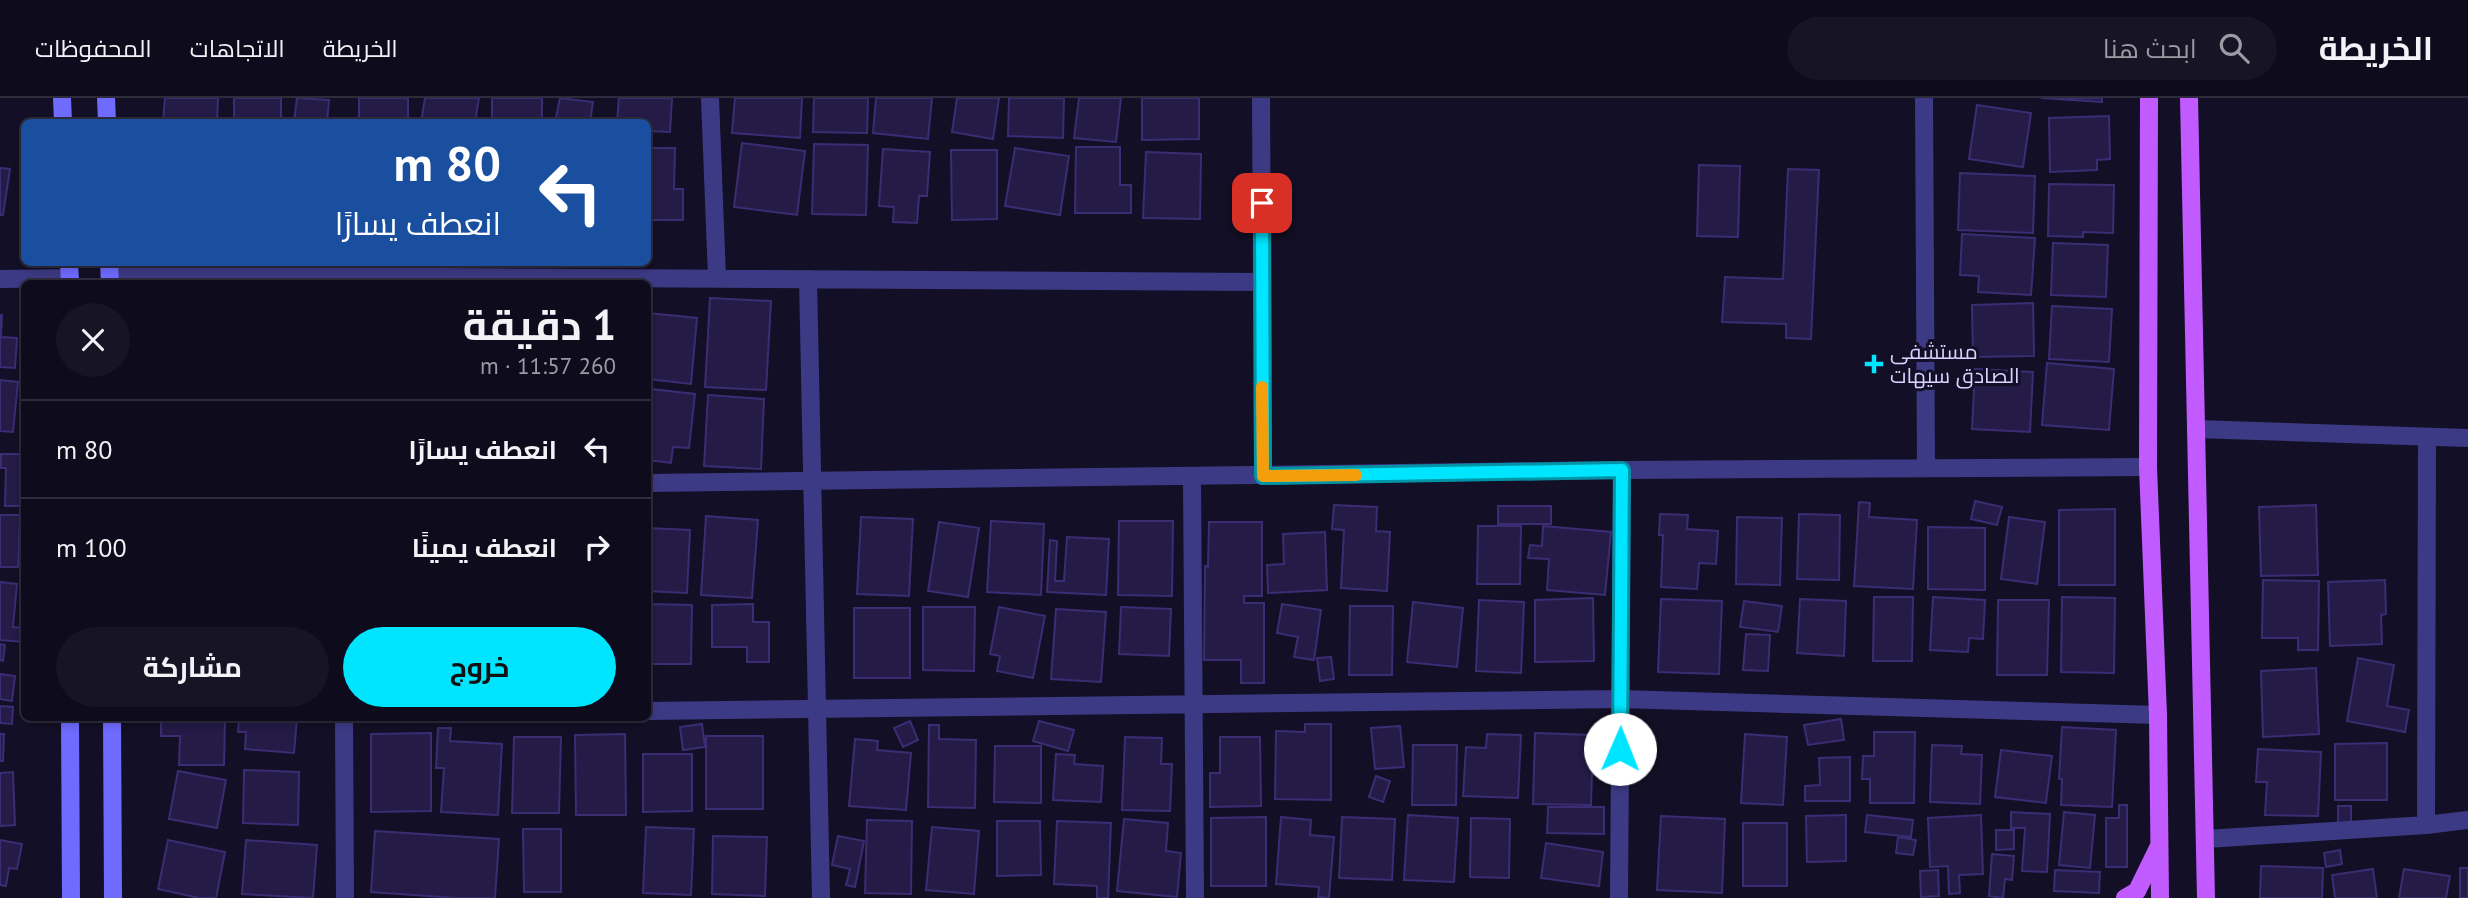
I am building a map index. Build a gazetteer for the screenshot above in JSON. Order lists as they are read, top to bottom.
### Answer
{
  "places": {
    "health": ["مستشفى الصادق سيهات"]
  },
  "page": {
    "header": "الخريطة",
    "search": "ابحث هنا",
    "nav": ["الخريطة", "الاتجاهات", "المحفوظات"],
    "turn": ["80 m", "انعطف يسارًا"],
    "heading": ["1 دقيقة", "260 m · 11:57"],
    "list": [
      {
        "name": "انعطف يسارًا",
        "value": "80 m"
      },
      {
        "name": "انعطف يمينًا",
        "value": "100 m"
      }
    ],
    "buttons": ["خروج", "مشاركة"]
  }
}
